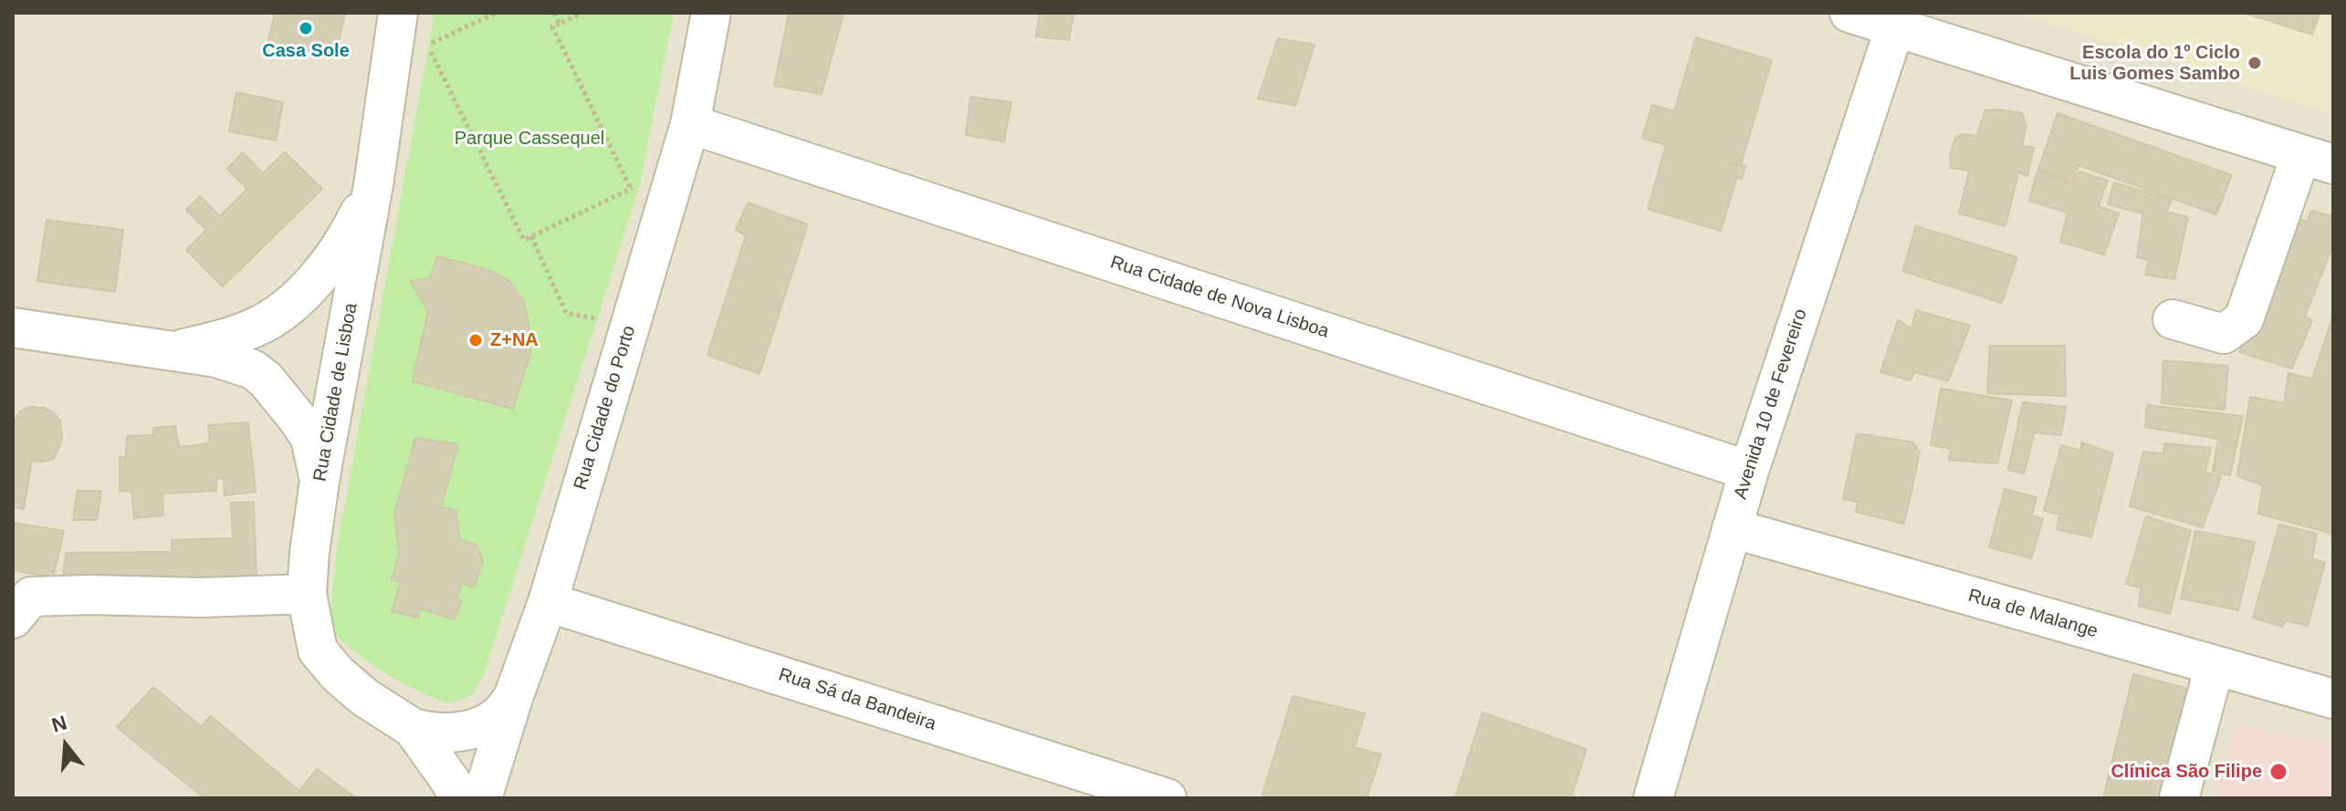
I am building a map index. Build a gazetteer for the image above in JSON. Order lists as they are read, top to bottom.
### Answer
{
  "streets": {
    "street": [
      "Rua Cidade de Nova Lisboa",
      "Rua Cidade de Lisboa",
      "Avenida 10 de Fevereiro",
      "Rua Cidade do Porto",
      "Rua de Malange",
      "Rua Sá da Bandeira"
    ]
  },
  "crossings": [
    ["Rua Cidade de Nova Lisboa", "Avenida 10 de Fevereiro"],
    ["Rua Cidade de Nova Lisboa", "Rua Cidade do Porto"],
    ["Rua Cidade de Lisboa", "Rua Cidade do Porto"],
    ["Avenida 10 de Fevereiro", "Rua de Malange"],
    ["Rua Cidade do Porto", "Rua Sá da Bandeira"]
  ],
  "parks": ["Parque Cassequel"],
  "places": [
    "Casa Sole",
    "Escola do 1º Ciclo Luis Gomes Sambo",
    "Z+NA",
    "Clínica São Filipe"
  ],
  "north": "top"
}
